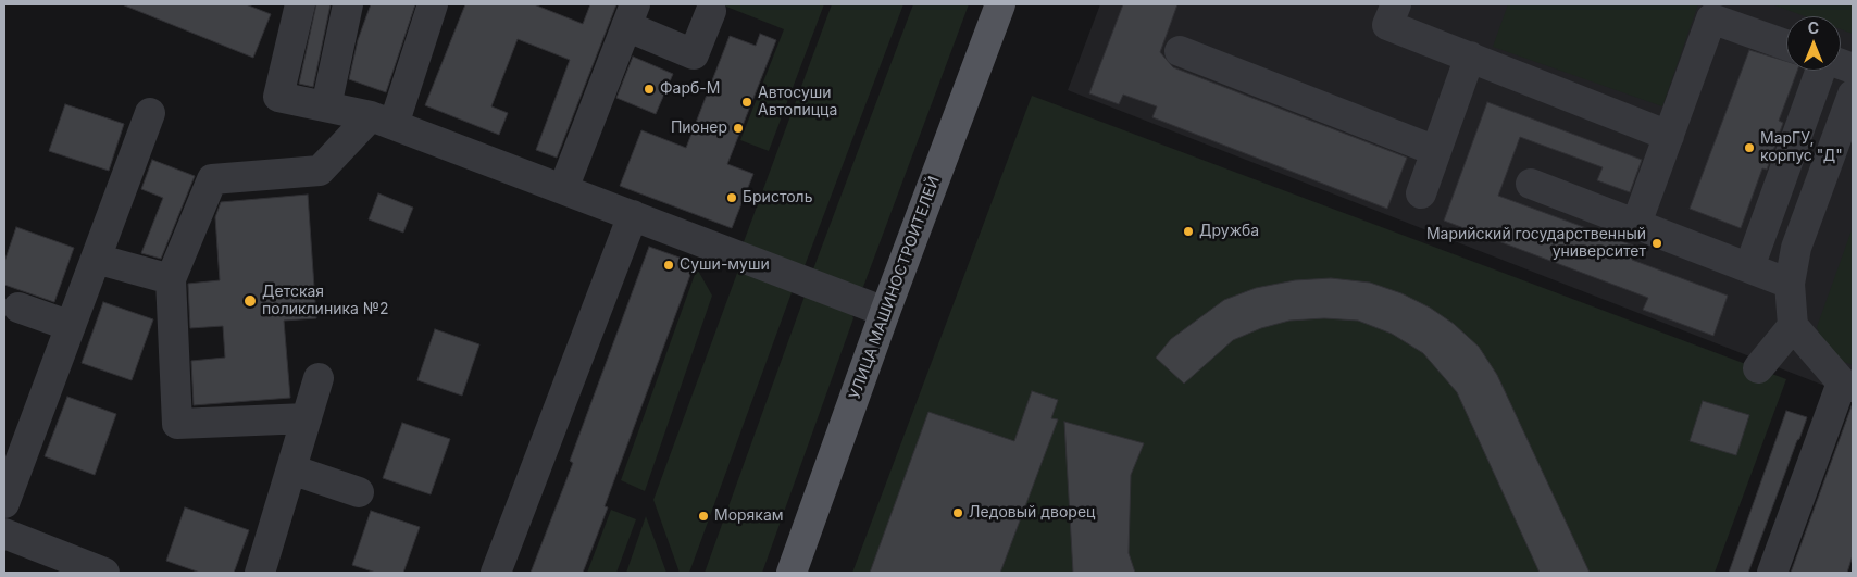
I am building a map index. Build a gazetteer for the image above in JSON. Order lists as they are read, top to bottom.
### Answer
{
  "streets": {
    "main road": ["УЛИЦА МАШИНОСТРОИТЕЛЕЙ"]
  },
  "places": [
    "Фарб-М",
    "Автосуши Автопицца",
    "Пионер",
    "МарГУ, корпус \"Д\"",
    "Бристоль",
    "Дружба",
    "Марийский государственный университет",
    "Суши-муши",
    "Детская поликлиника №2",
    "Ледовый дворец",
    "Морякам"
  ],
  "north": "top"
}
